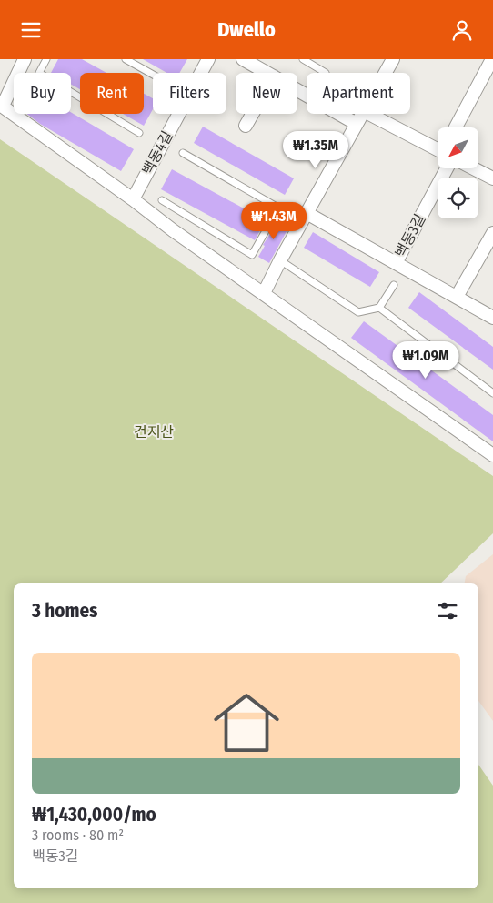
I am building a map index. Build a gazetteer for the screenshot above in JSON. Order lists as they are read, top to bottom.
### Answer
{
  "streets": {
    "street": ["백동4길", "백동3길"]
  },
  "parks": ["건지산"],
  "north": "bottom left",
  "page": {
    "header": "Dwello",
    "chip": [
      "Buy",
      "Rent",
      "Filters",
      "New",
      "Apartment"
    ],
    "price": ["₩1.35M", "₩1.43M", "₩1.09M"],
    "heading": "3 homes",
    "list": [
      {
        "name": "₩1,430,000/mo",
        "note": "3 rooms · 80 m² · 백동3길"
      }
    ]
  }
}
